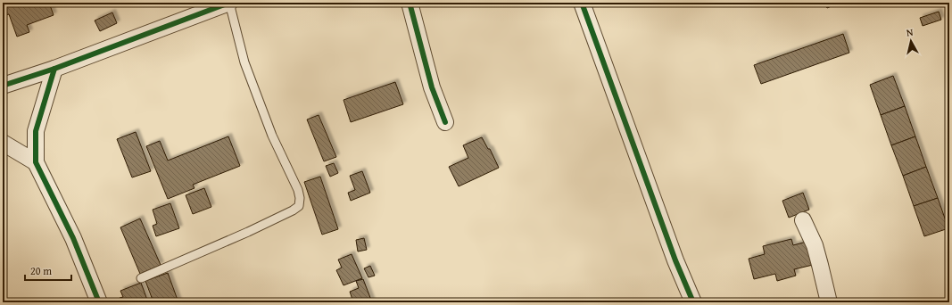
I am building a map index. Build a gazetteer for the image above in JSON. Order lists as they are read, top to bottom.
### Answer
{
  "scale_bar": "20 m",
  "north": "top"
}
